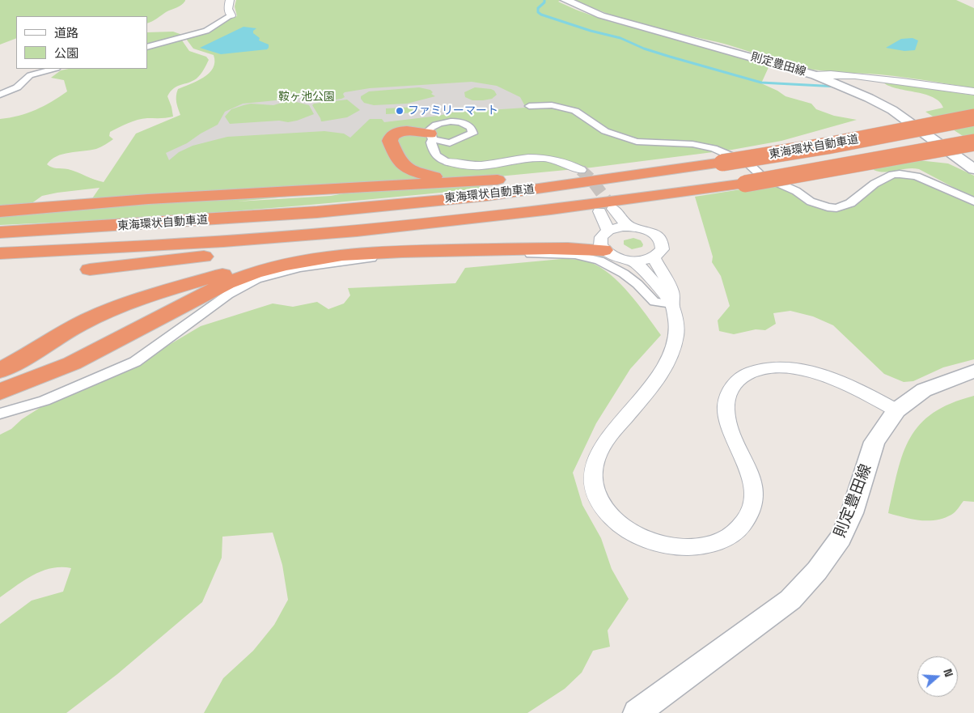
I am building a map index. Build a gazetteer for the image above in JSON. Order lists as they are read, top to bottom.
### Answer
{
  "streets": {
    "highway": ["東海環状自動車道"],
    "main road": ["則定豊田線"]
  },
  "parks": ["鞍ヶ池公園"],
  "places": ["ファミリーマート"],
  "legend": ["道路", "公園"],
  "north": "right"
}
